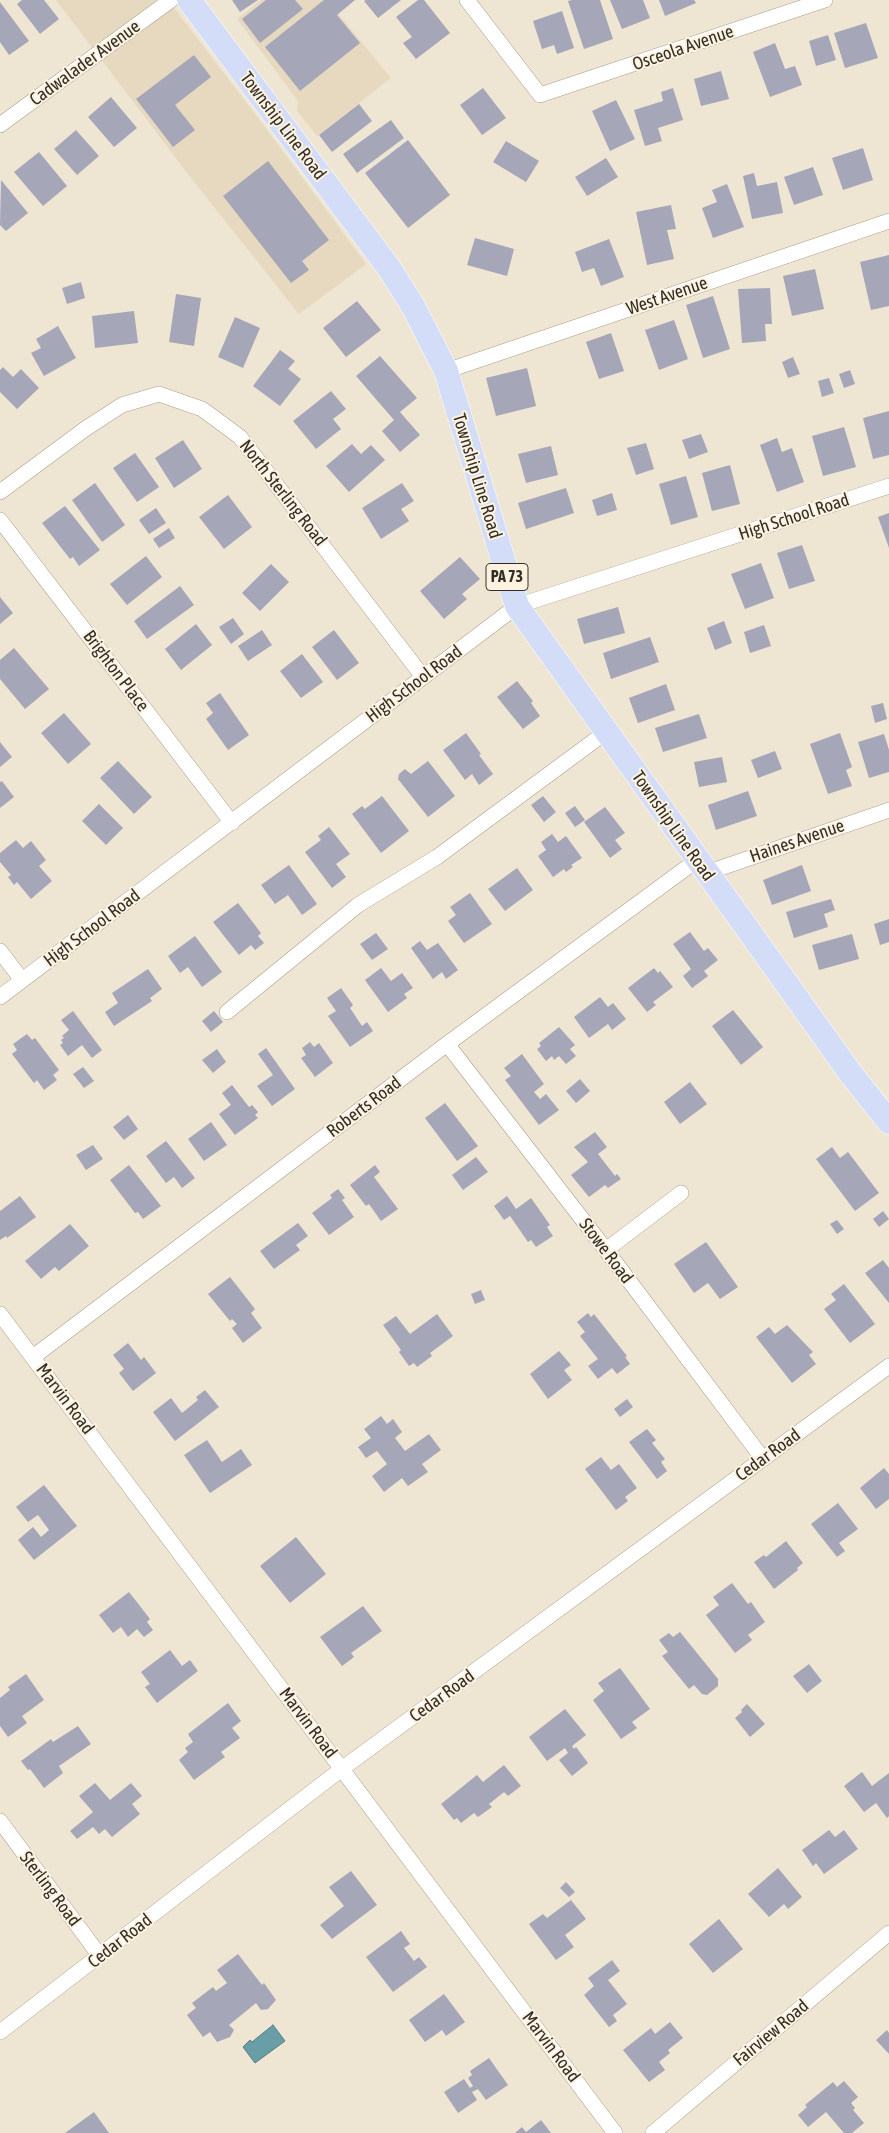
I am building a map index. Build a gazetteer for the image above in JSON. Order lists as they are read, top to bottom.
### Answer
{
  "streets": {
    "main road": ["Township Line Road", "PA 73"],
    "street": [
      "Osceola Avenue",
      "Cadwalader Avenue",
      "West Avenue",
      "North Sterling Road",
      "High School Road",
      "Brighton Place",
      "Haines Avenue",
      "Roberts Road",
      "Stowe Road",
      "Marvin Road",
      "Cedar Road",
      "Sterling Road",
      "Fairview Road"
    ]
  },
  "crossings": [
    ["Township Line Road", "West Avenue"],
    ["Township Line Road", "High School Road"],
    ["Township Line Road", "Haines Avenue"],
    ["Township Line Road", "Roberts Road"],
    ["North Sterling Road", "High School Road"],
    ["High School Road", "Brighton Place"],
    ["Haines Avenue", "Roberts Road"],
    ["Roberts Road", "Stowe Road"],
    ["Roberts Road", "Marvin Road"],
    ["Stowe Road", "Cedar Road"],
    ["Marvin Road", "Cedar Road"],
    ["Cedar Road", "Sterling Road"]
  ]
}
